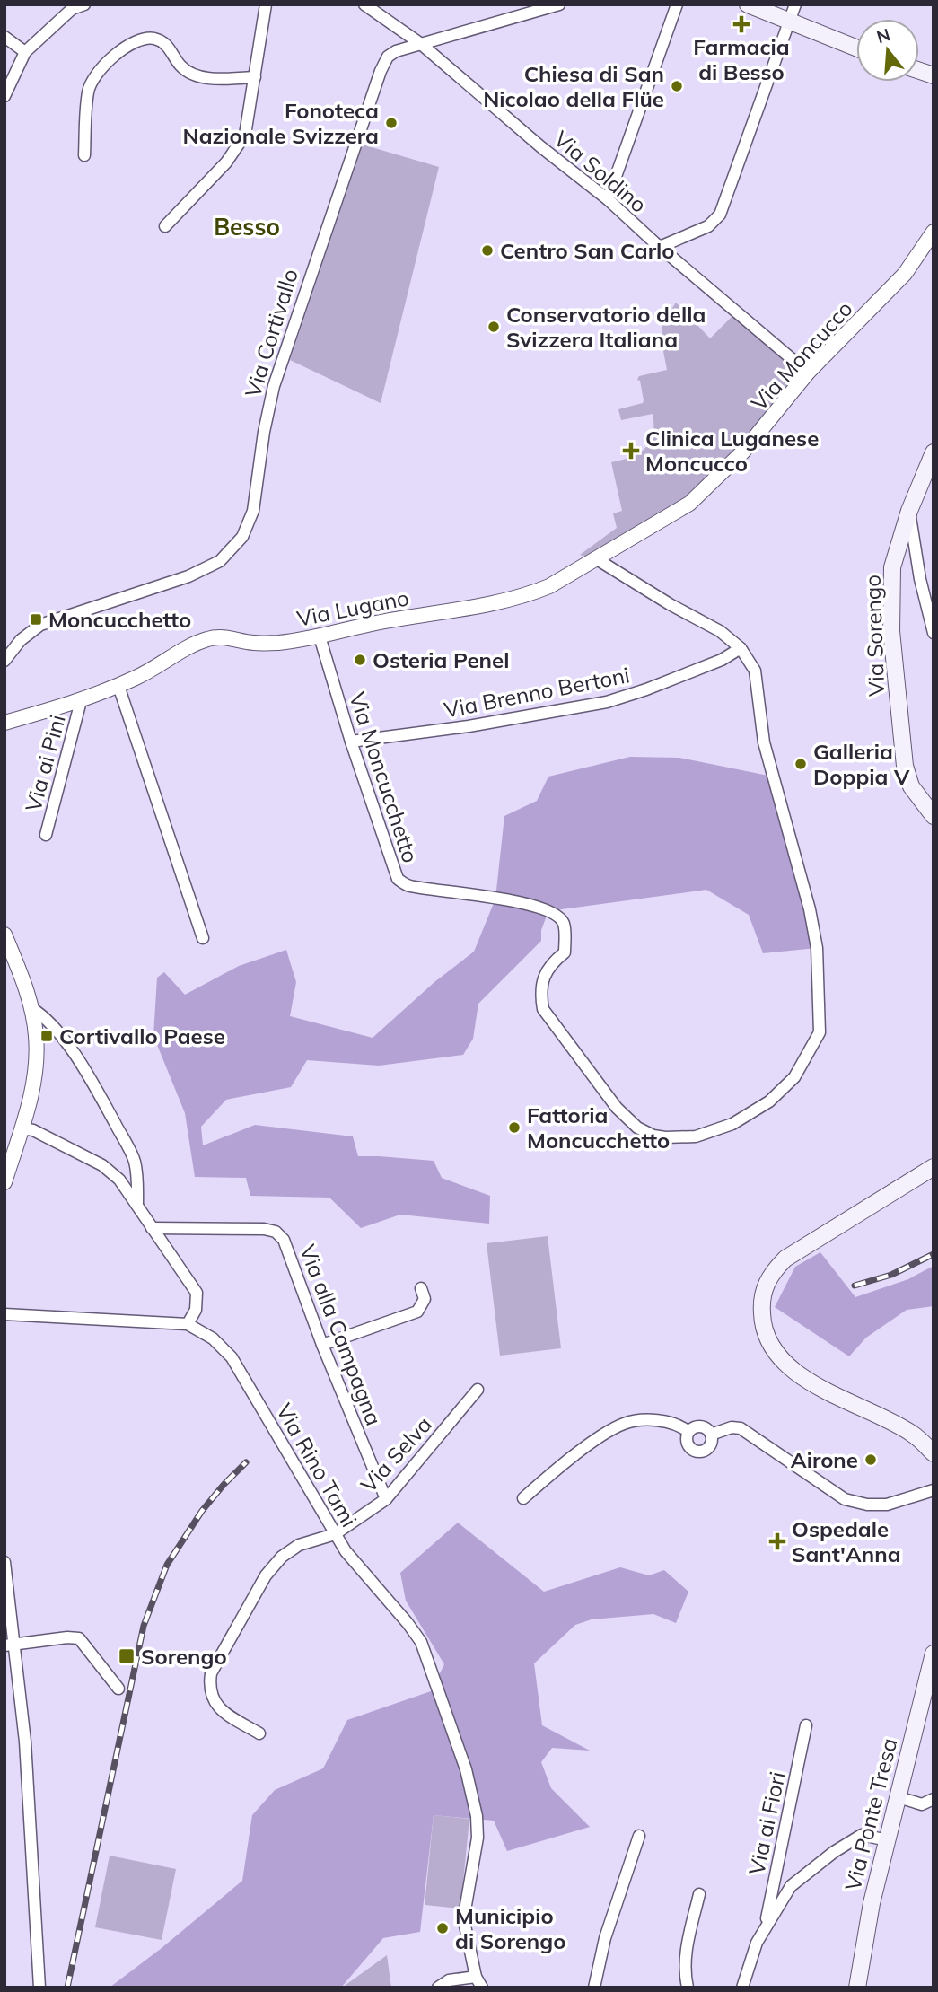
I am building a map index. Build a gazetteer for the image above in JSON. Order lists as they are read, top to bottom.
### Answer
{
  "streets": {
    "main road": ["Via Sorengo", "Via Ponte Tresa"],
    "street": [
      "Via Soldino",
      "Via Cortivallo",
      "Via Moncucco",
      "Via Lugano",
      "Via Brenno Bertoni",
      "Via ai Pini",
      "Via Moncucchetto",
      "Via alla Campagna",
      "Via Selva",
      "Via Rino Tami",
      "Via ai Fiori"
    ]
  },
  "crossings": [
    ["Via Soldino", "Via Cortivallo"],
    ["Via Soldino", "Via Moncucco"],
    ["Via Moncucco", "Via Lugano"],
    ["Via Lugano", "Via ai Pini"],
    ["Via Lugano", "Via Moncucchetto"],
    ["Via Brenno Bertoni", "Via Moncucchetto"],
    ["Via alla Campagna", "Via Selva"],
    ["Via Selva", "Via Rino Tami"]
  ],
  "districts": ["Besso"],
  "places": {
    "health": ["Farmacia di Besso", "Clinica Luganese Moncucco", "Ospedale Sant'Anna"],
    "other": [
      "Chiesa di San Nicolao della Flüe",
      "Fonoteca Nazionale Svizzera",
      "Centro San Carlo",
      "Conservatorio della Svizzera Italiana",
      "Osteria Penel",
      "Galleria Doppia V",
      "Fattoria Moncucchetto",
      "Airone",
      "Municipio di Sorengo"
    ],
    "transit": ["Moncucchetto", "Cortivallo Paese", "Sorengo"]
  },
  "north": "top"
}
